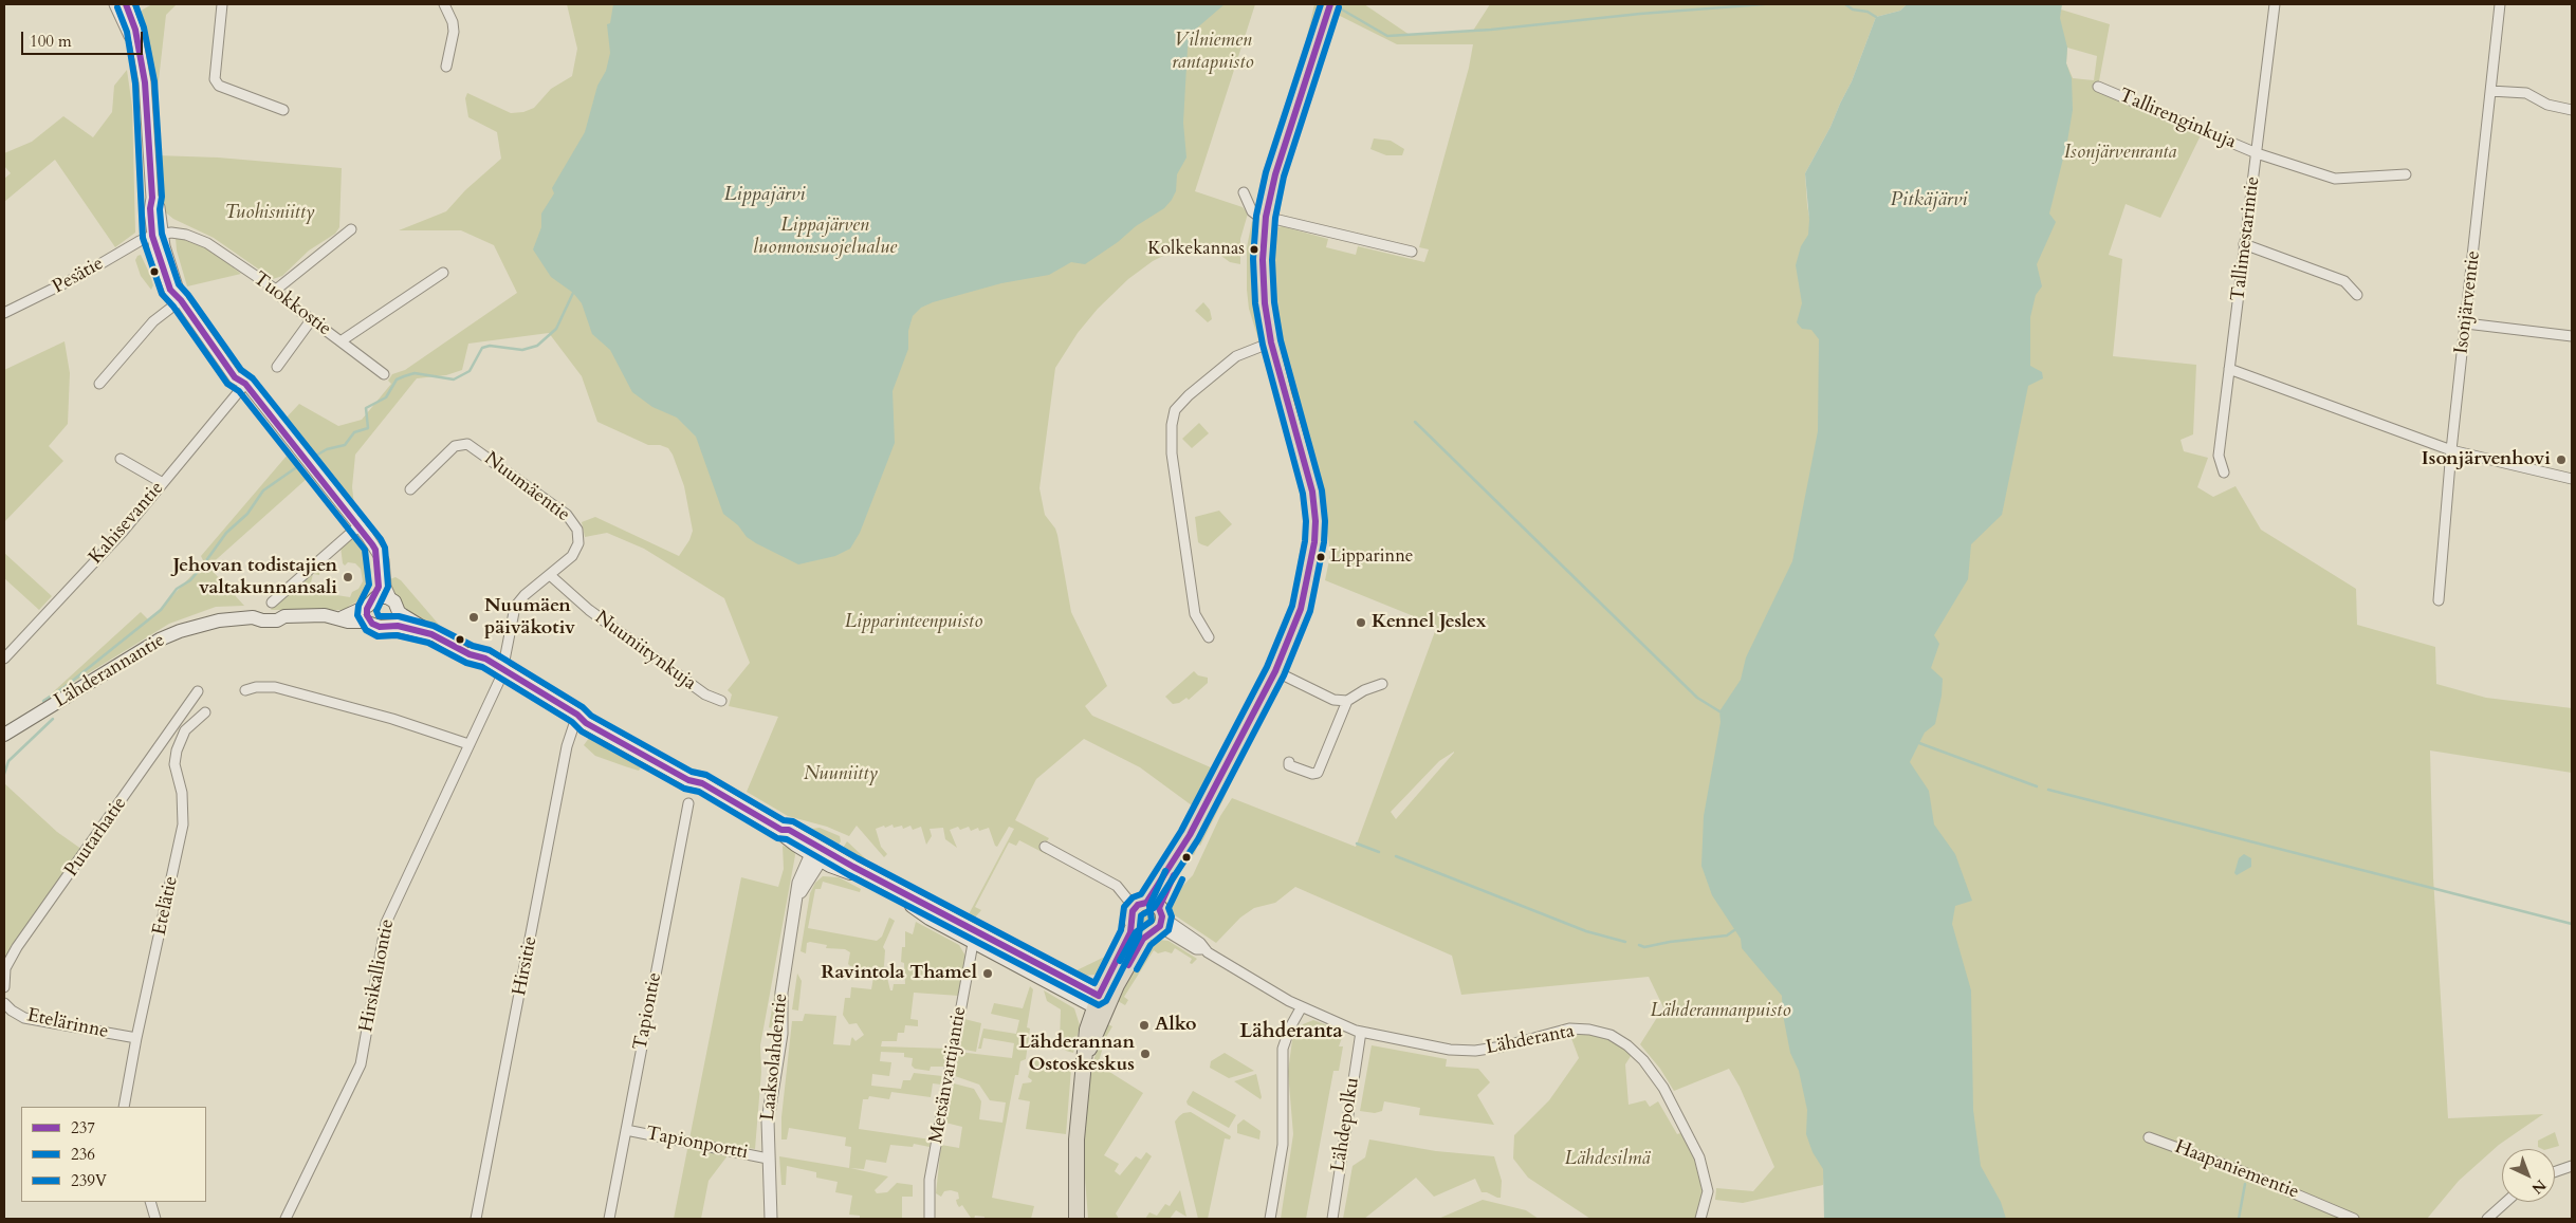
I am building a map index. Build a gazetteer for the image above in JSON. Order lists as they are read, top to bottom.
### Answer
{
  "streets": {
    "main road": ["Lähderannantie"],
    "street": [
      "Tallirenginkuja",
      "Tallimestarintie",
      "Pesätie",
      "Isonjärventie",
      "Tuokkostie",
      "Nuumäentie",
      "Kahisevantie",
      "Nuuniitynkuja",
      "Puutarhatie",
      "Etelätie",
      "Hirsitie",
      "Hirsikalliontie",
      "Tapiontie",
      "Etelärinne",
      "Lähderanta",
      "Laaksolahdentie",
      "Metsänvartijantie",
      "Lähdepolku",
      "Tapionportti",
      "Haapaniementie"
    ]
  },
  "crossings": [
    ["Tallirenginkuja", "Tallimestarintie"],
    ["Pesätie", "Tuokkostie"],
    ["Nuumäentie", "Nuuniitynkuja"],
    ["Nuumäentie", "Hirsikalliontie"],
    ["Etelätie", "Etelärinne"],
    ["Tapiontie", "Tapionportti"],
    ["Lähderanta", "Lähdepolku"],
    ["Laaksolahdentie", "Tapionportti"]
  ],
  "districts": ["Lähderanta"],
  "water": ["Lippajärvi", "Pitkäjärvi"],
  "parks": [
    "Vilniemen rantapuisto",
    "Isonjärvenranta",
    "Tuohisniitty",
    "Lippajärven luonnonsuojelualue",
    "Lipparinteenpuisto",
    "Nuuniitty",
    "Lähderannanpuisto",
    "Lähdesilmä"
  ],
  "places": [
    "Kolkekannas",
    "Isonjärvenhovi",
    "Lipparinne",
    "Jehovan todistajien valtakunnansali",
    "Nuumäen päiväkotiv",
    "Kennel Jeslex",
    "Ravintola Thamel",
    "Alko",
    "Lähderannan Ostoskeskus"
  ],
  "lines": ["transit line 237", "transit line 239V", "transit line 236"],
  "legend": ["237", "236", "239V"],
  "scale_bar": "100 m",
  "north": "bottom right"
}
